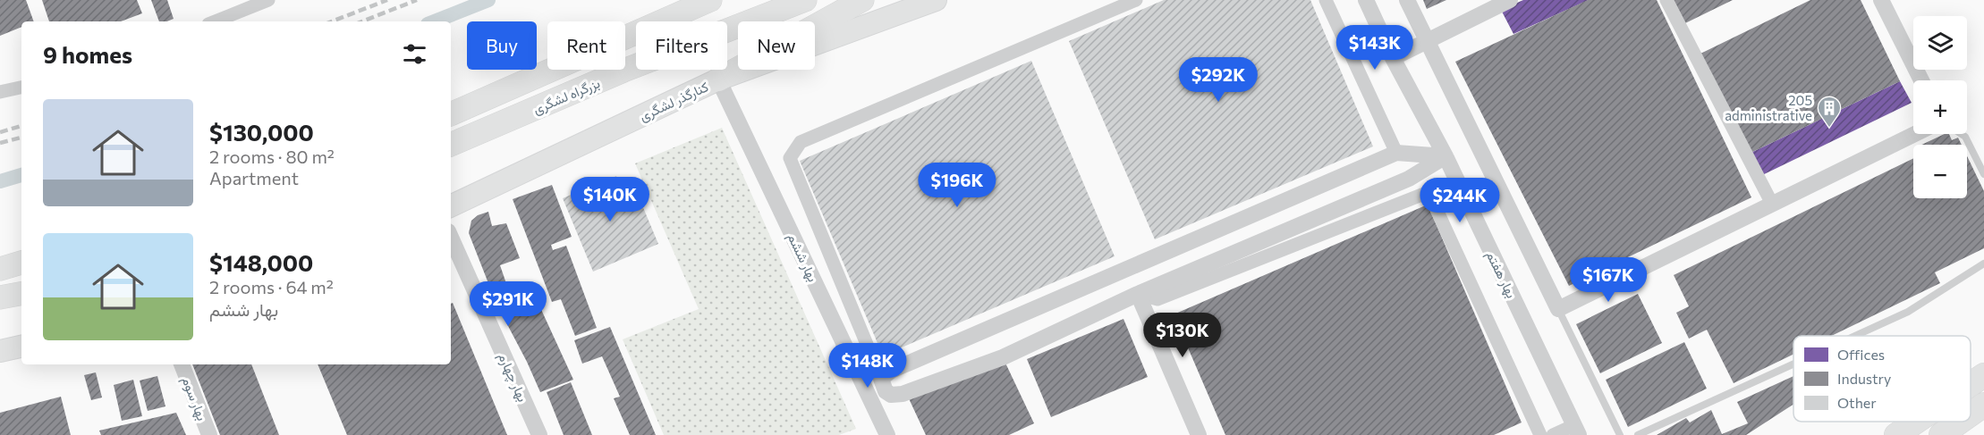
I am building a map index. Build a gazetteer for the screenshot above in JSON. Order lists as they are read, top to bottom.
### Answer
{
  "streets": {
    "highway": ["بزرگراه لشگری"],
    "main road": ["کنارگذر لشگری"],
    "street": [
      "بهار ششم",
      "بهار هفتم",
      "بهار چهارم",
      "بهار سوم"
    ]
  },
  "crossings": [
    ["کنارگذر لشگری", "بهار ششم"]
  ],
  "places": {
    "building": ["205 administrative"]
  },
  "legend": ["Offices", "Industry", "Other"],
  "page": {
    "map_buttons": ["+", "−"],
    "chip": [
      "Buy",
      "Rent",
      "Filters",
      "New"
    ],
    "heading": "9 homes",
    "price": [
      "$143K",
      "$292K",
      "$196K",
      "$140K",
      "$244K",
      "$167K",
      "$291K",
      "$130K",
      "$148K"
    ],
    "list": [
      {
        "name": "$130,000",
        "note": "2 rooms · 80 m² · Apartment"
      },
      {
        "name": "$148,000",
        "note": "2 rooms · 64 m² · بهار ششم"
      }
    ]
  }
}
